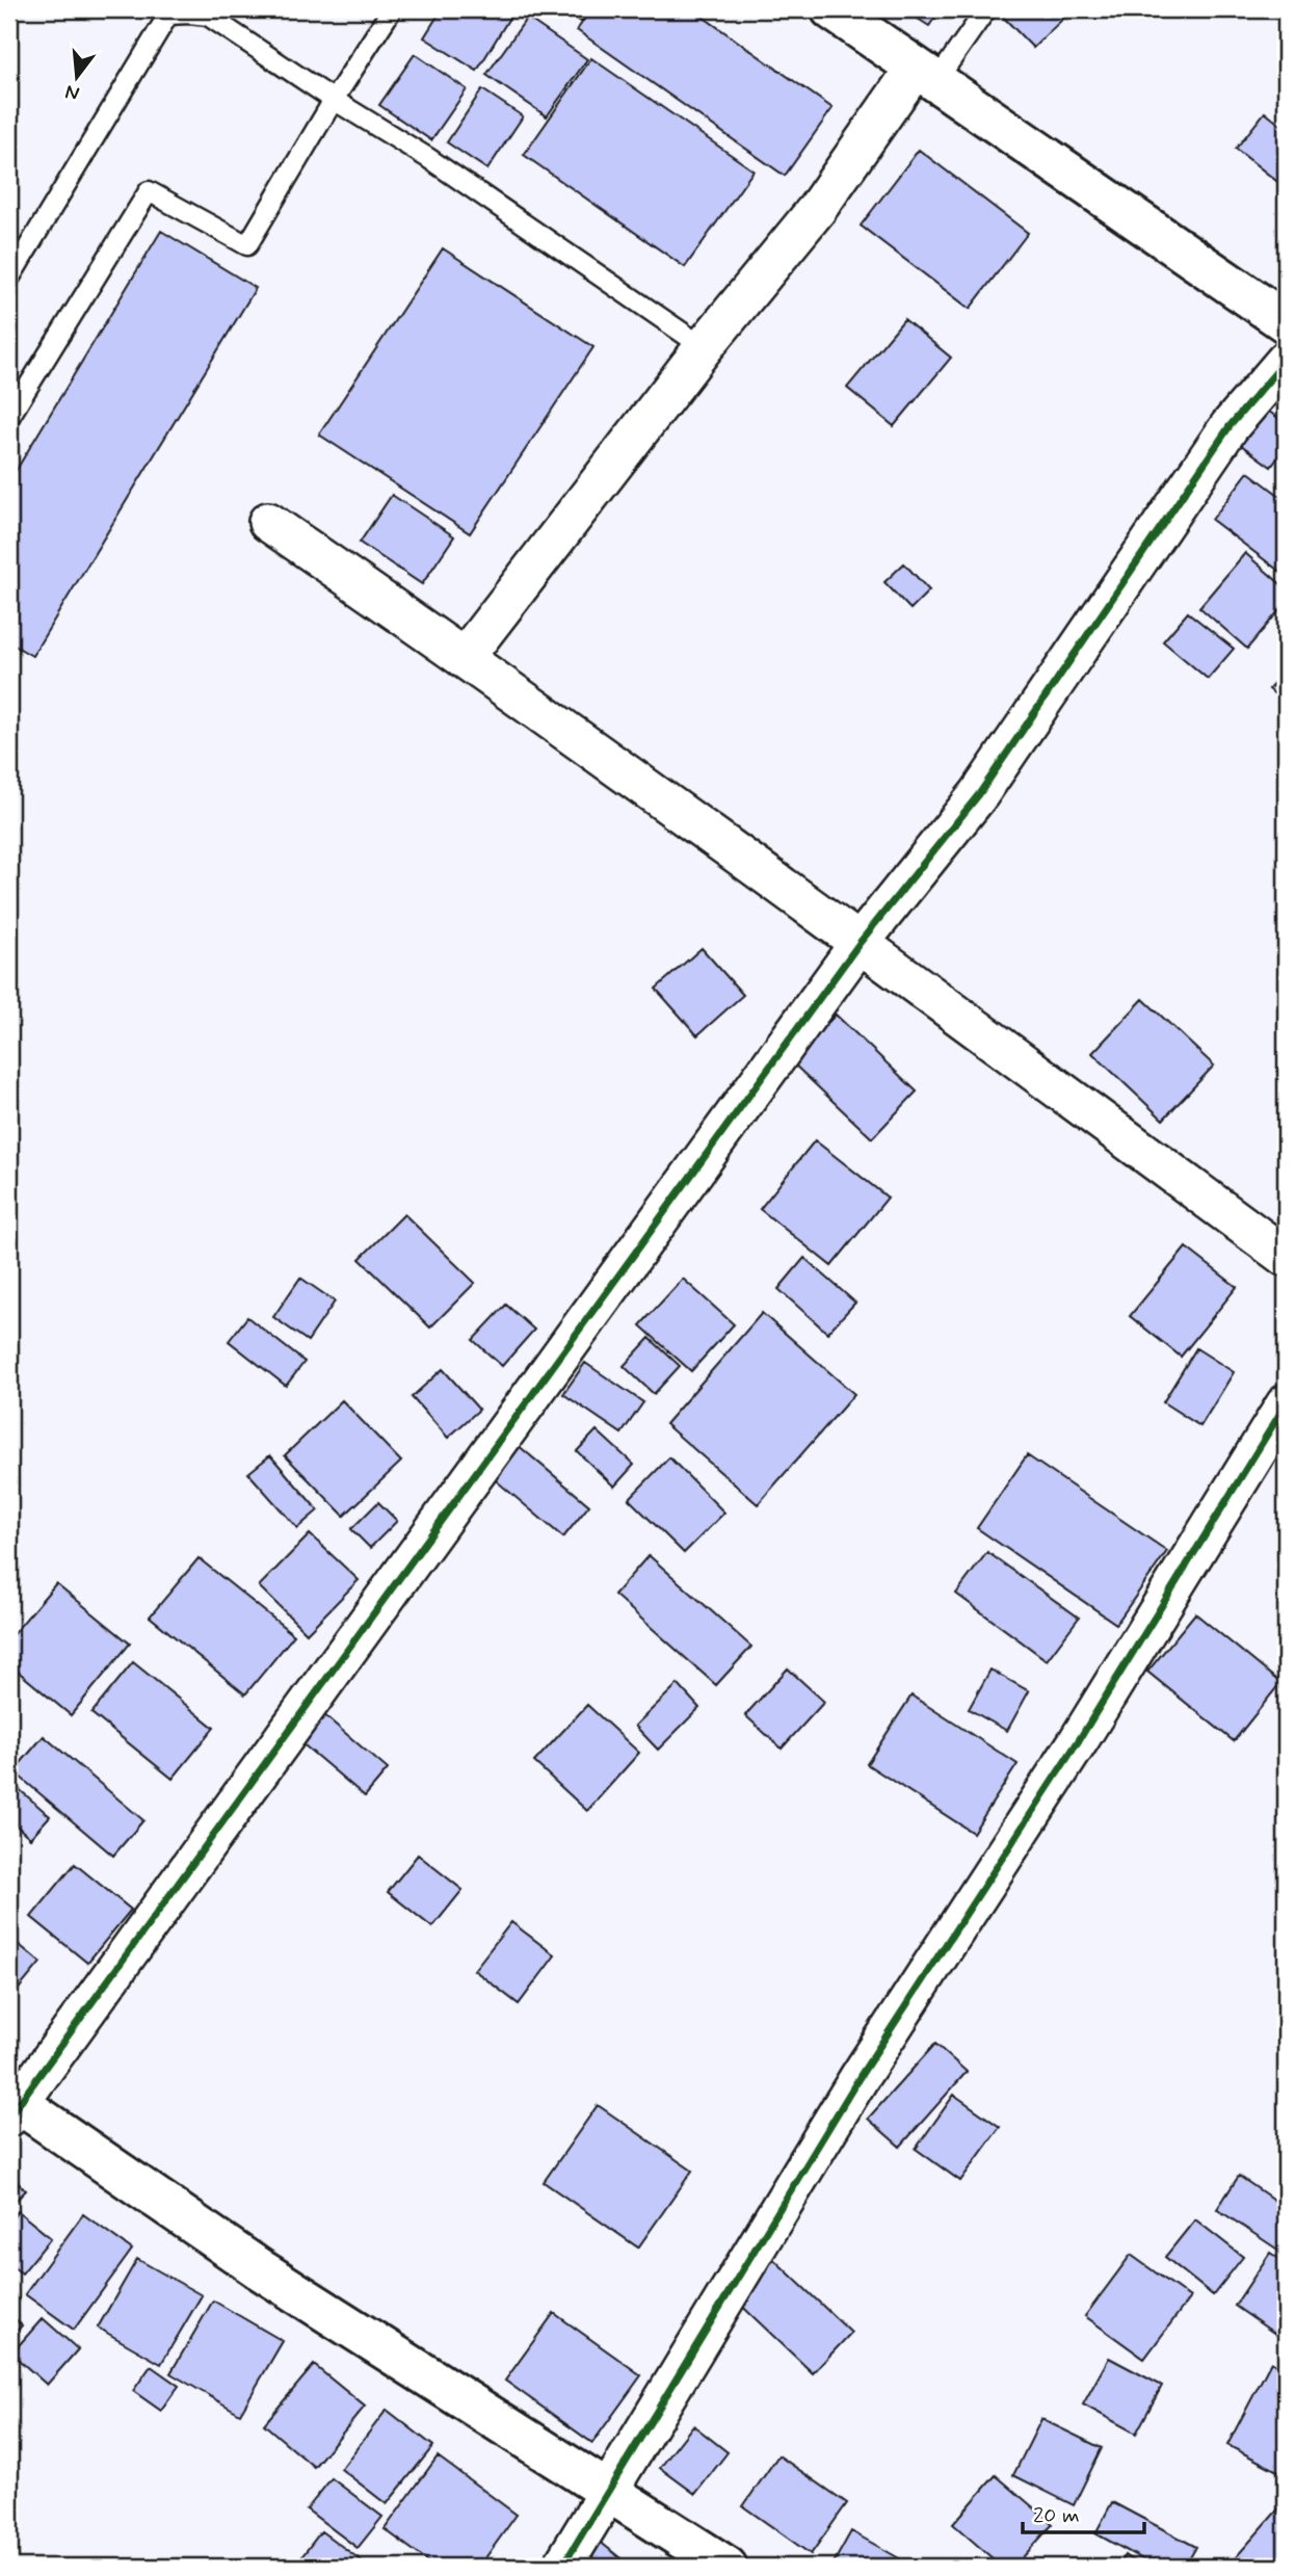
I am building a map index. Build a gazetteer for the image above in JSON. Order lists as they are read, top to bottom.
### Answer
{
  "scale_bar": "20 m",
  "north": "bottom"
}
